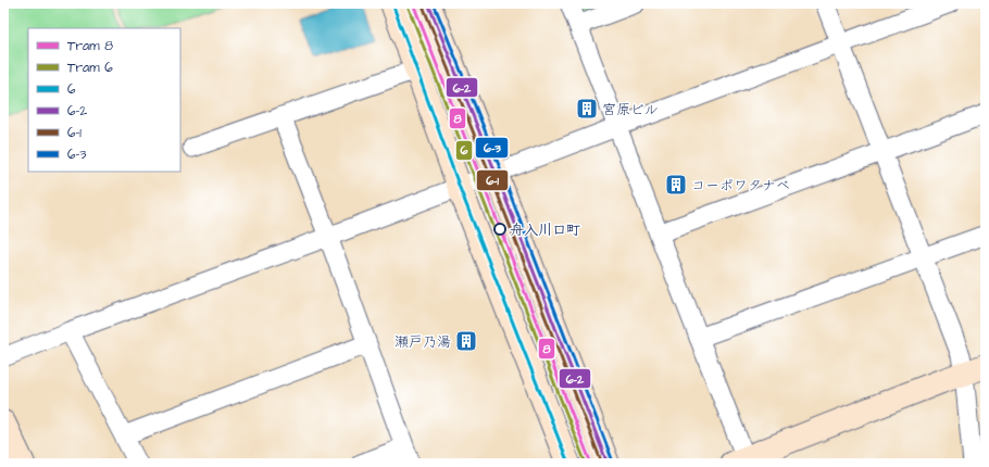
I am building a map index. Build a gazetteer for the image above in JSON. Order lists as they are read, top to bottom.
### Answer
{
  "places": {
    "building": ["宮原ビル", "コーポワタナベ", "瀬戸乃湯"],
    "other": ["舟入川口町"]
  },
  "lines": [
    "tram line 8",
    "transit line 6",
    "transit line 6-2",
    "transit line 6-3",
    "tram line 6",
    "transit line 6-1"
  ],
  "legend": [
    "Tram 8",
    "Tram 6",
    "6",
    "6-2",
    "6-1",
    "6-3"
  ]
}
